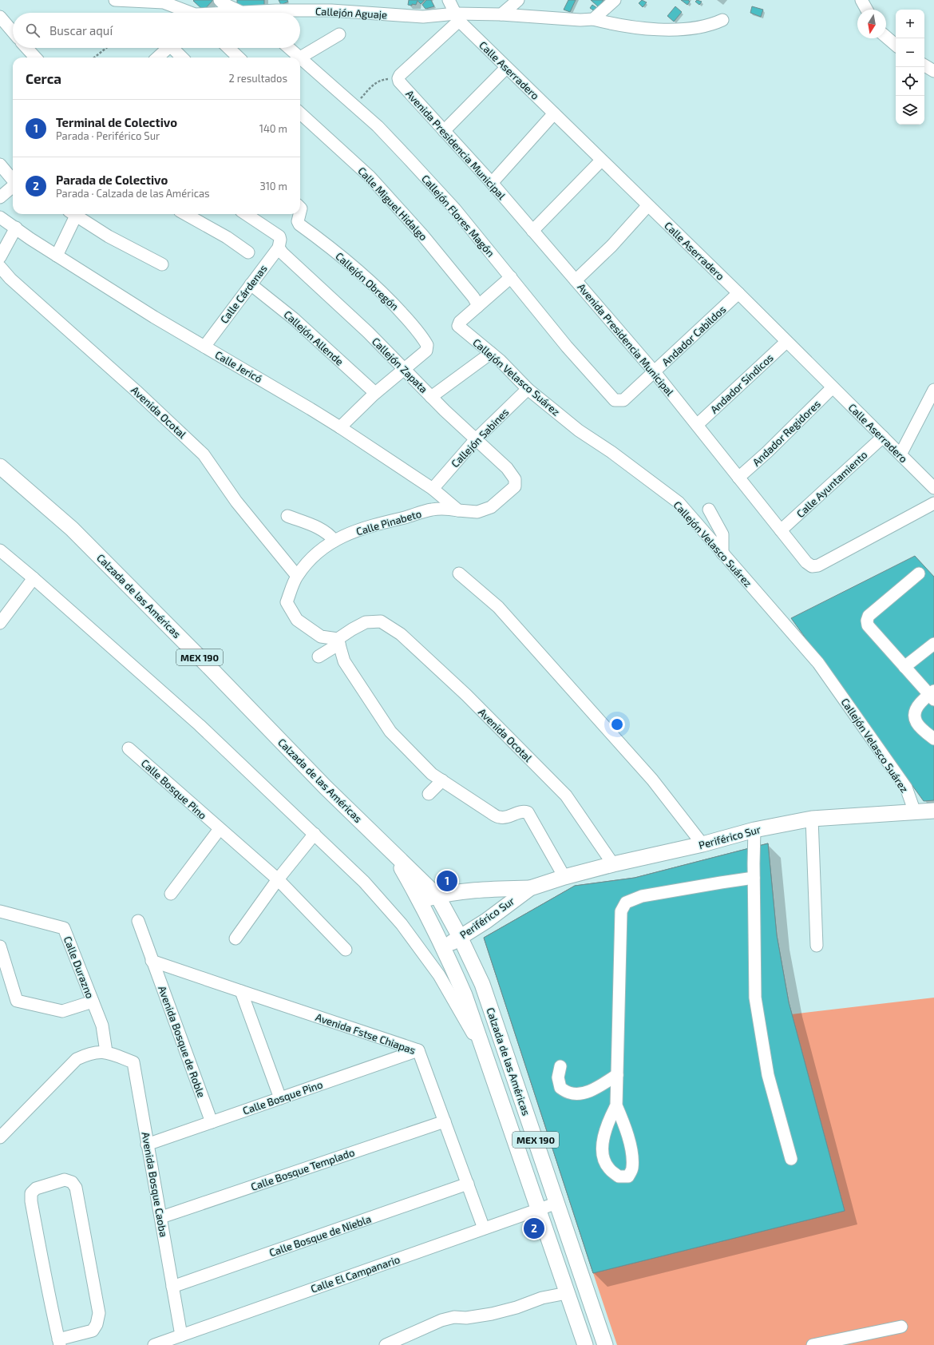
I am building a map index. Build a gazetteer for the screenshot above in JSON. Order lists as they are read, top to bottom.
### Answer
{
  "streets": {
    "main road": ["Calzada de las Américas", "MEX 190", "Periférico Sur"],
    "street": [
      "Callejón Aguaje",
      "Calle Aserradero",
      "Avenida Presidencia Municipal",
      "Calle Miguel Hidalgo",
      "Callejón Flores Magón",
      "Callejón Obregón",
      "Calle Cárdenas",
      "Andador Cabildos",
      "Callejón Allende",
      "Callejón Zapata",
      "Calle Jericó",
      "Callejón Velasco Suárez",
      "Andador Síndicos",
      "Avenida Ocotal",
      "Andador Regidores",
      "Callejón Sabines",
      "Calle Ayuntamiento",
      "Calle Pinabeto",
      "Calle Bosque Pino",
      "Calle Durazno",
      "Avenida Fstse Chiapas",
      "Avenida Bosque de Roble",
      "Calle Bosque Templado",
      "Avenida Bosque Caoba",
      "Calle Bosque de Niebla",
      "Calle El Campanario"
    ]
  },
  "crossings": [
    ["Callejón Aguaje", "Calle Aserradero"],
    ["Calle Aserradero", "Andador Cabildos"],
    ["Calle Aserradero", "Andador Síndicos"],
    ["Calle Aserradero", "Andador Regidores"],
    ["Calle Aserradero", "Calle Ayuntamiento"],
    ["Avenida Presidencia Municipal", "Andador Cabildos"],
    ["Avenida Presidencia Municipal", "Andador Síndicos"],
    ["Avenida Presidencia Municipal", "Andador Regidores"],
    ["Avenida Presidencia Municipal", "Calle Ayuntamiento"],
    ["Calle Miguel Hidalgo", "Callejón Velasco Suárez"],
    ["Callejón Flores Magón", "Andador Cabildos"],
    ["Callejón Obregón", "Callejón Zapata"],
    ["Calle Cárdenas", "Callejón Allende"],
    ["Calle Cárdenas", "Callejón Zapata"],
    ["Calle Cárdenas", "Calle Jericó"],
    ["Callejón Zapata", "Calle Jericó"],
    ["Callejón Zapata", "Callejón Sabines"],
    ["Callejón Zapata", "Calle Pinabeto"],
    ["Calle Jericó", "Callejón Sabines"],
    ["Calle Jericó", "Calle Pinabeto"],
    ["Callejón Velasco Suárez", "Callejón Sabines"],
    ["Callejón Velasco Suárez", "Periférico Sur"],
    ["Avenida Ocotal", "Calle Pinabeto"],
    ["Avenida Ocotal", "Periférico Sur"],
    ["Calzada de las Américas", "Periférico Sur"],
    ["Calzada de las Américas", "Calle El Campanario"],
    ["Calle Bosque Pino", "Avenida Fstse Chiapas"],
    ["Calle Bosque Pino", "Avenida Bosque de Roble"],
    ["Calle Bosque Pino", "Avenida Bosque Caoba"],
    ["Calle Durazno", "Avenida Bosque Caoba"],
    ["Avenida Fstse Chiapas", "Avenida Bosque de Roble"],
    ["Avenida Fstse Chiapas", "Calle Bosque Templado"],
    ["Avenida Fstse Chiapas", "Calle Bosque de Niebla"],
    ["Avenida Fstse Chiapas", "Calle El Campanario"],
    ["Calle Bosque Templado", "Avenida Bosque Caoba"],
    ["Avenida Bosque Caoba", "Calle Bosque de Niebla"],
    ["Avenida Bosque Caoba", "Calle El Campanario"]
  ],
  "north": "bottom",
  "page": {
    "map_buttons": ["+", "−"],
    "search": "Buscar aquí",
    "heading": ["Cerca", "2 resultados"],
    "list": [
      {
        "mark": "1",
        "name": "Terminal de Colectivo",
        "note": "Parada · Periférico Sur",
        "value": "140 m"
      },
      {
        "mark": "2",
        "name": "Parada de Colectivo",
        "note": "Parada · Calzada de las Américas",
        "value": "310 m"
      }
    ],
    "pins": ["1", "2"]
  }
}
